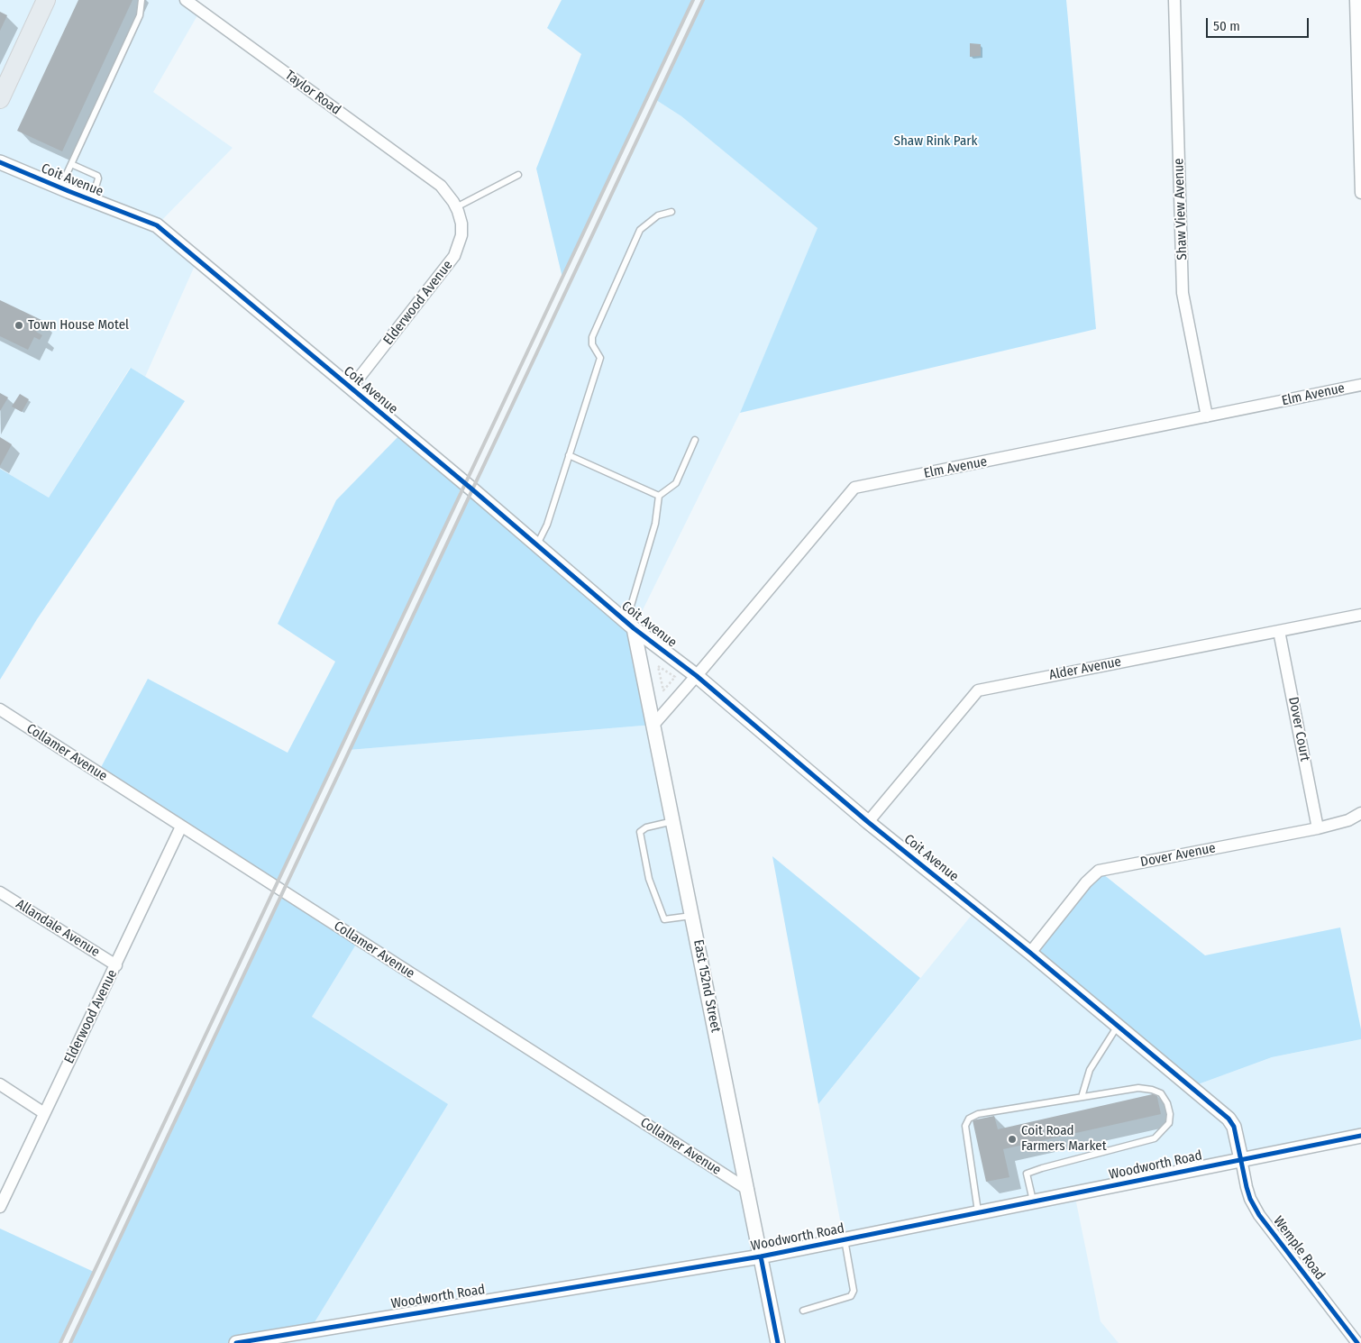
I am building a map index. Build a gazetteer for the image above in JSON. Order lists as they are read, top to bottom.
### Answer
{
  "streets": {
    "street": [
      "Taylor Road",
      "Coit Avenue",
      "Shaw View Avenue",
      "Elderwood Avenue",
      "Elm Avenue",
      "Alder Avenue",
      "Dover Court",
      "Collamer Avenue",
      "Dover Avenue",
      "Allandale Avenue",
      "East 152nd Street",
      "Woodworth Road",
      "Wemple Road"
    ]
  },
  "crossings": [
    ["Taylor Road", "Elderwood Avenue"],
    ["Coit Avenue", "Elderwood Avenue"],
    ["Coit Avenue", "Elm Avenue"],
    ["Coit Avenue", "Alder Avenue"],
    ["Coit Avenue", "Dover Avenue"],
    ["Coit Avenue", "East 152nd Street"],
    ["Coit Avenue", "Woodworth Road"],
    ["Coit Avenue", "Wemple Road"],
    ["Shaw View Avenue", "Elm Avenue"],
    ["Elderwood Avenue", "Collamer Avenue"],
    ["Elderwood Avenue", "Allandale Avenue"],
    ["Elm Avenue", "East 152nd Street"],
    ["Alder Avenue", "Dover Court"],
    ["Dover Court", "Dover Avenue"],
    ["Collamer Avenue", "East 152nd Street"],
    ["East 152nd Street", "Woodworth Road"],
    ["Woodworth Road", "Wemple Road"]
  ],
  "parks": ["Shaw Rink Park"],
  "places": ["Town House Motel", "Coit Road Farmers Market"],
  "scale_bar": "50 m"
}
